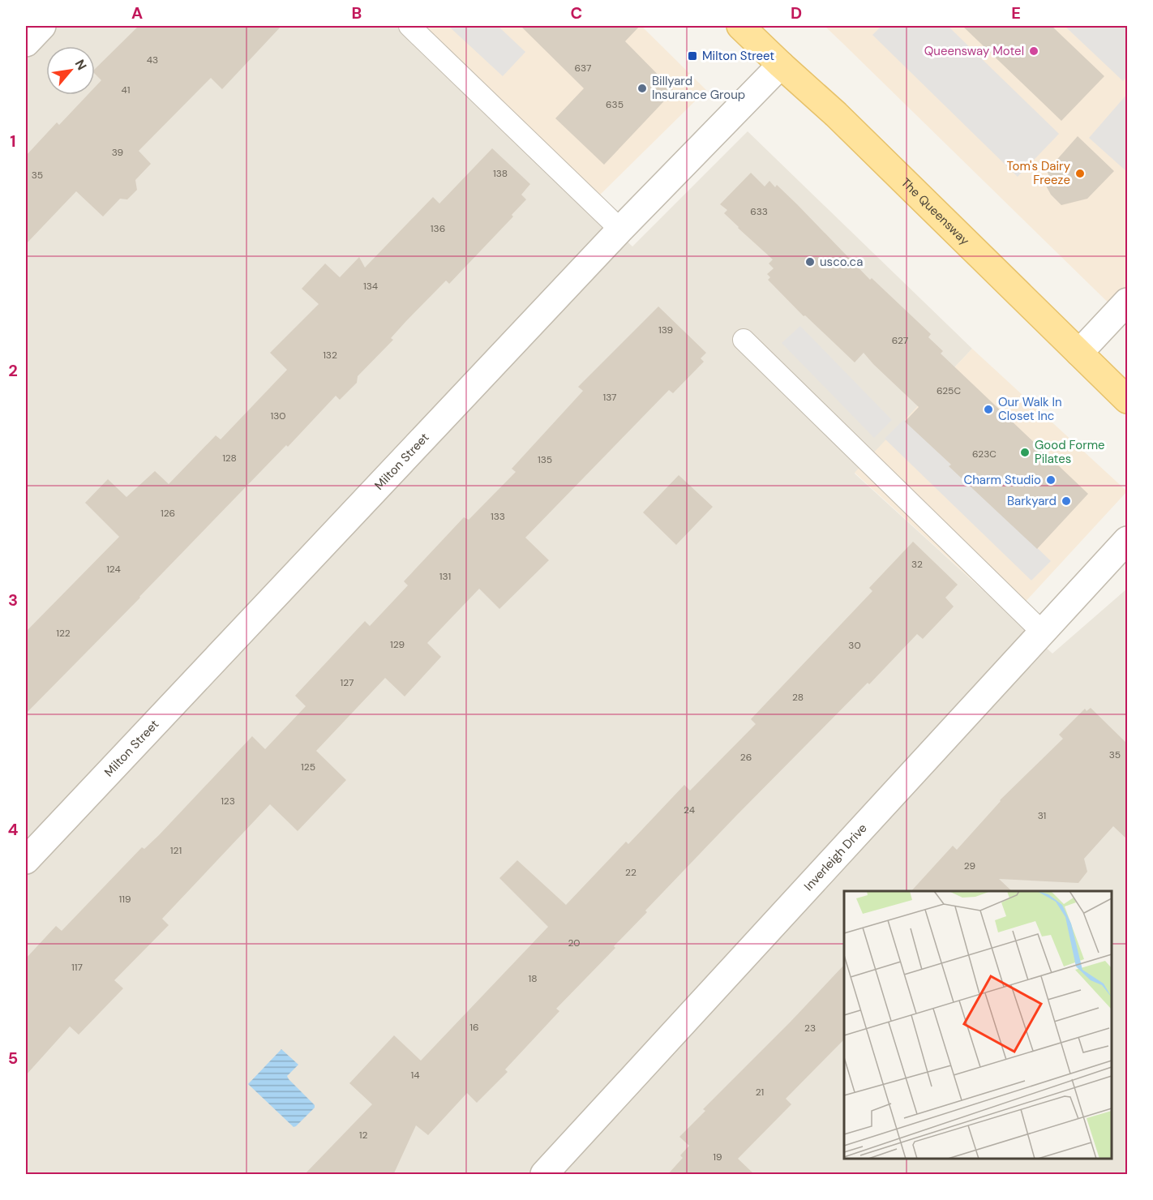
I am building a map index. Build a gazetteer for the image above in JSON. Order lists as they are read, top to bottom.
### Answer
{
  "streets": {
    "main road": ["The Queensway"],
    "street": ["Milton Street", "Inverleigh Drive"]
  },
  "crossings": [
    ["The Queensway", "Milton Street"]
  ],
  "places": {
    "other": [
      "Queensway Motel",
      "Billyard Insurance Group",
      "Tom's Dairy Freeze",
      "usco.ca",
      "Our Walk In Closet Inc",
      "Good Forme Pilates",
      "Charm Studio",
      "Barkyard"
    ],
    "transit": ["Milton Street"]
  },
  "house_numbers": [
    "43",
    "637",
    "41",
    "635",
    "39",
    "138",
    "35",
    "633",
    "136",
    "134",
    "139",
    "627",
    "132",
    "625C",
    "137",
    "130",
    "623C",
    "128",
    "135",
    "126",
    "133",
    "32",
    "124",
    "131",
    "122",
    "129",
    "30",
    "127",
    "28",
    "35",
    "26",
    "125",
    "123",
    "24",
    "31",
    "121",
    "29",
    "22",
    "119",
    "20",
    "117",
    "18",
    "16",
    "23",
    "14",
    "21",
    "12",
    "19"
  ],
  "north": "top right",
  "grid": {
    "columns": [
      "A",
      "B",
      "C",
      "D",
      "E"
    ],
    "rows": [
      "1",
      "2",
      "3",
      "4",
      "5"
    ]
  }
}
